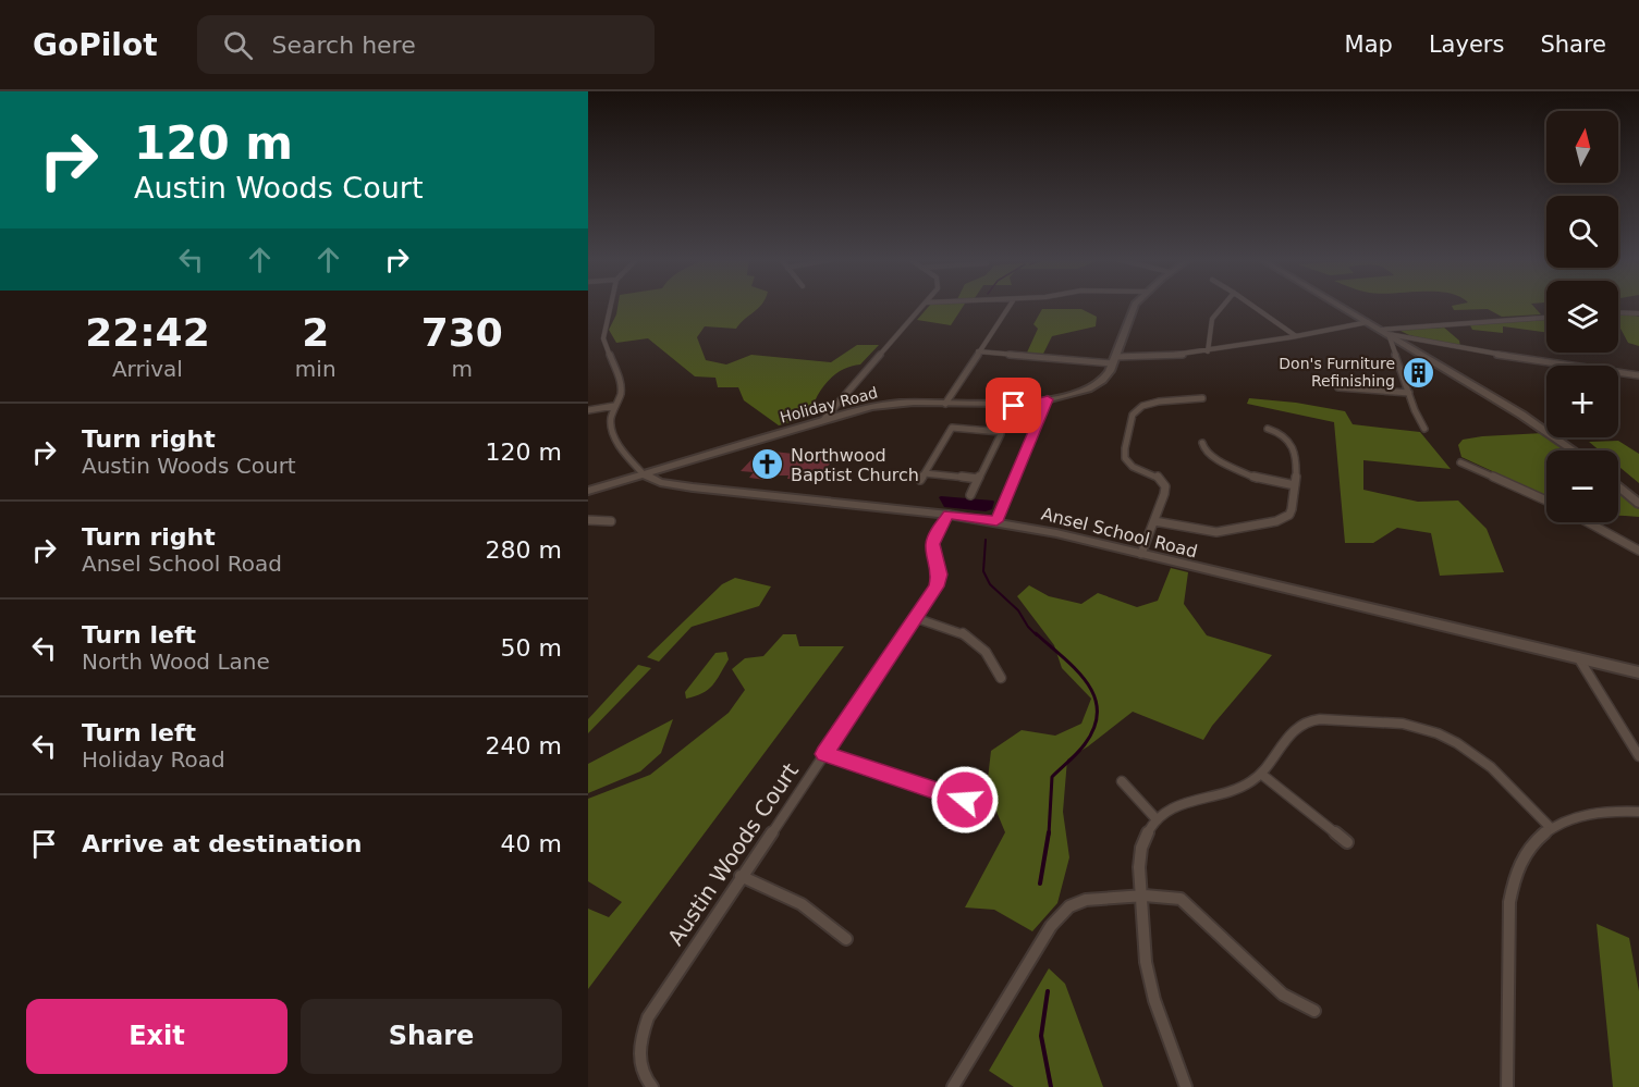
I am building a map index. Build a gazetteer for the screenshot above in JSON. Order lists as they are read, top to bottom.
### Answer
{
  "streets": {
    "street": ["Holiday Road", "Ansel School Road", "Austin Woods Court"]
  },
  "crossings": [
    ["Holiday Road", "Ansel School Road"],
    ["Ansel School Road", "Austin Woods Court"]
  ],
  "places": {
    "building": ["Don's Furniture Refinishing"],
    "church": ["Northwood Baptist Church"]
  },
  "north": "top",
  "page": {
    "header": "GoPilot",
    "search": "Search here",
    "nav": ["Map", "Layers", "Share"],
    "turn": ["120 m", "Austin Woods Court"],
    "map_buttons": ["+", "−"],
    "eta": [
      "22:42",
      "Arrival",
      "2",
      "min",
      "730",
      "m"
    ],
    "list": [
      {
        "name": "Turn right",
        "note": "Austin Woods Court",
        "value": "120 m"
      },
      {
        "name": "Turn right",
        "note": "Ansel School Road",
        "value": "280 m"
      },
      {
        "name": "Turn left",
        "note": "North Wood Lane",
        "value": "50 m"
      },
      {
        "name": "Turn left",
        "note": "Holiday Road",
        "value": "240 m"
      },
      {
        "name": "Arrive at destination",
        "value": "40 m"
      }
    ],
    "buttons": ["Exit", "Share"]
  }
}
